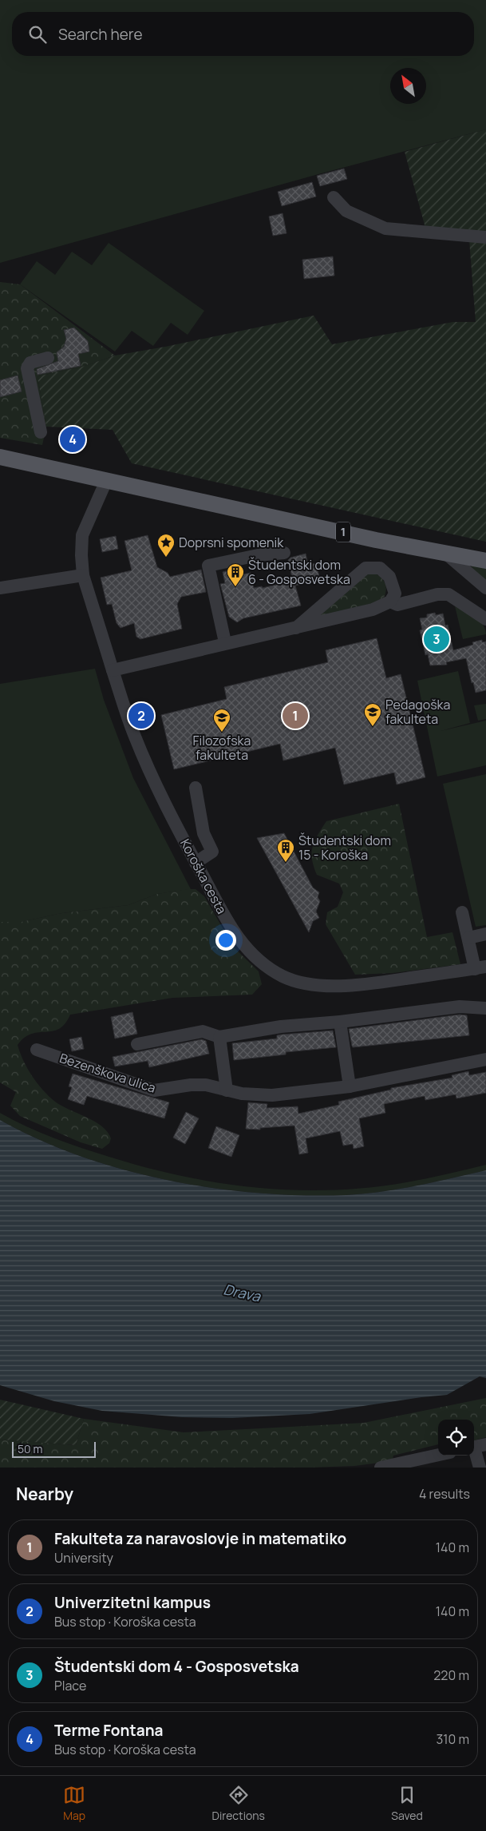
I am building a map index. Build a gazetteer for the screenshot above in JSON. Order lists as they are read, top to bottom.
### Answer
{
  "streets": {
    "main road": ["1"],
    "street": ["Koroška cesta", "Bezenškova ulica"]
  },
  "crossings": [
    ["1", "Koroška cesta"]
  ],
  "water": ["Drava"],
  "places": {
    "place": ["Doprsni spomenik"],
    "building": ["Študentski dom 6 - Gosposvetska", "Študentski dom 15 - Koroška"],
    "school or university": ["Pedagoška fakulteta", "Filozofska fakulteta"]
  },
  "scale_bar": "50 m",
  "north": "top left",
  "page": {
    "search": "Search here",
    "pins": [
      "4",
      "3",
      "1",
      "2"
    ],
    "scale": "50 m",
    "heading": ["Nearby", "4 results"],
    "list": [
      {
        "mark": "1",
        "name": "Fakulteta za naravoslovje in matematiko",
        "note": "University",
        "value": "140 m"
      },
      {
        "mark": "2",
        "name": "Univerzitetni kampus",
        "note": "Bus stop · Koroška cesta",
        "value": "140 m"
      },
      {
        "mark": "3",
        "name": "Študentski dom 4 - Gosposvetska",
        "note": "Place",
        "value": "220 m"
      },
      {
        "mark": "4",
        "name": "Terme Fontana",
        "note": "Bus stop · Koroška cesta",
        "value": "310 m"
      }
    ],
    "nav": ["Map", "Directions", "Saved"]
  }
}
